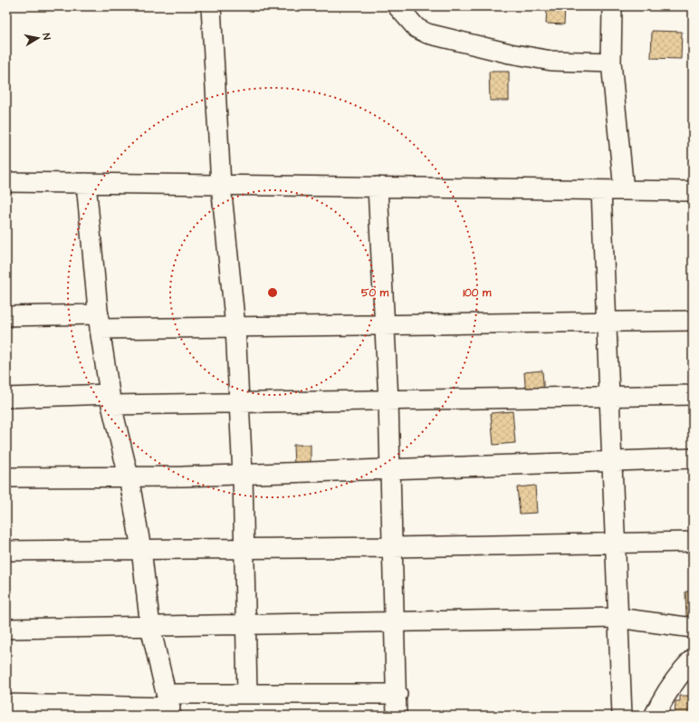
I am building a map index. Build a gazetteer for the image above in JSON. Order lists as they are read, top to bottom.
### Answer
{
  "north": "right",
  "rings": ["50 m", "100 m"]
}
